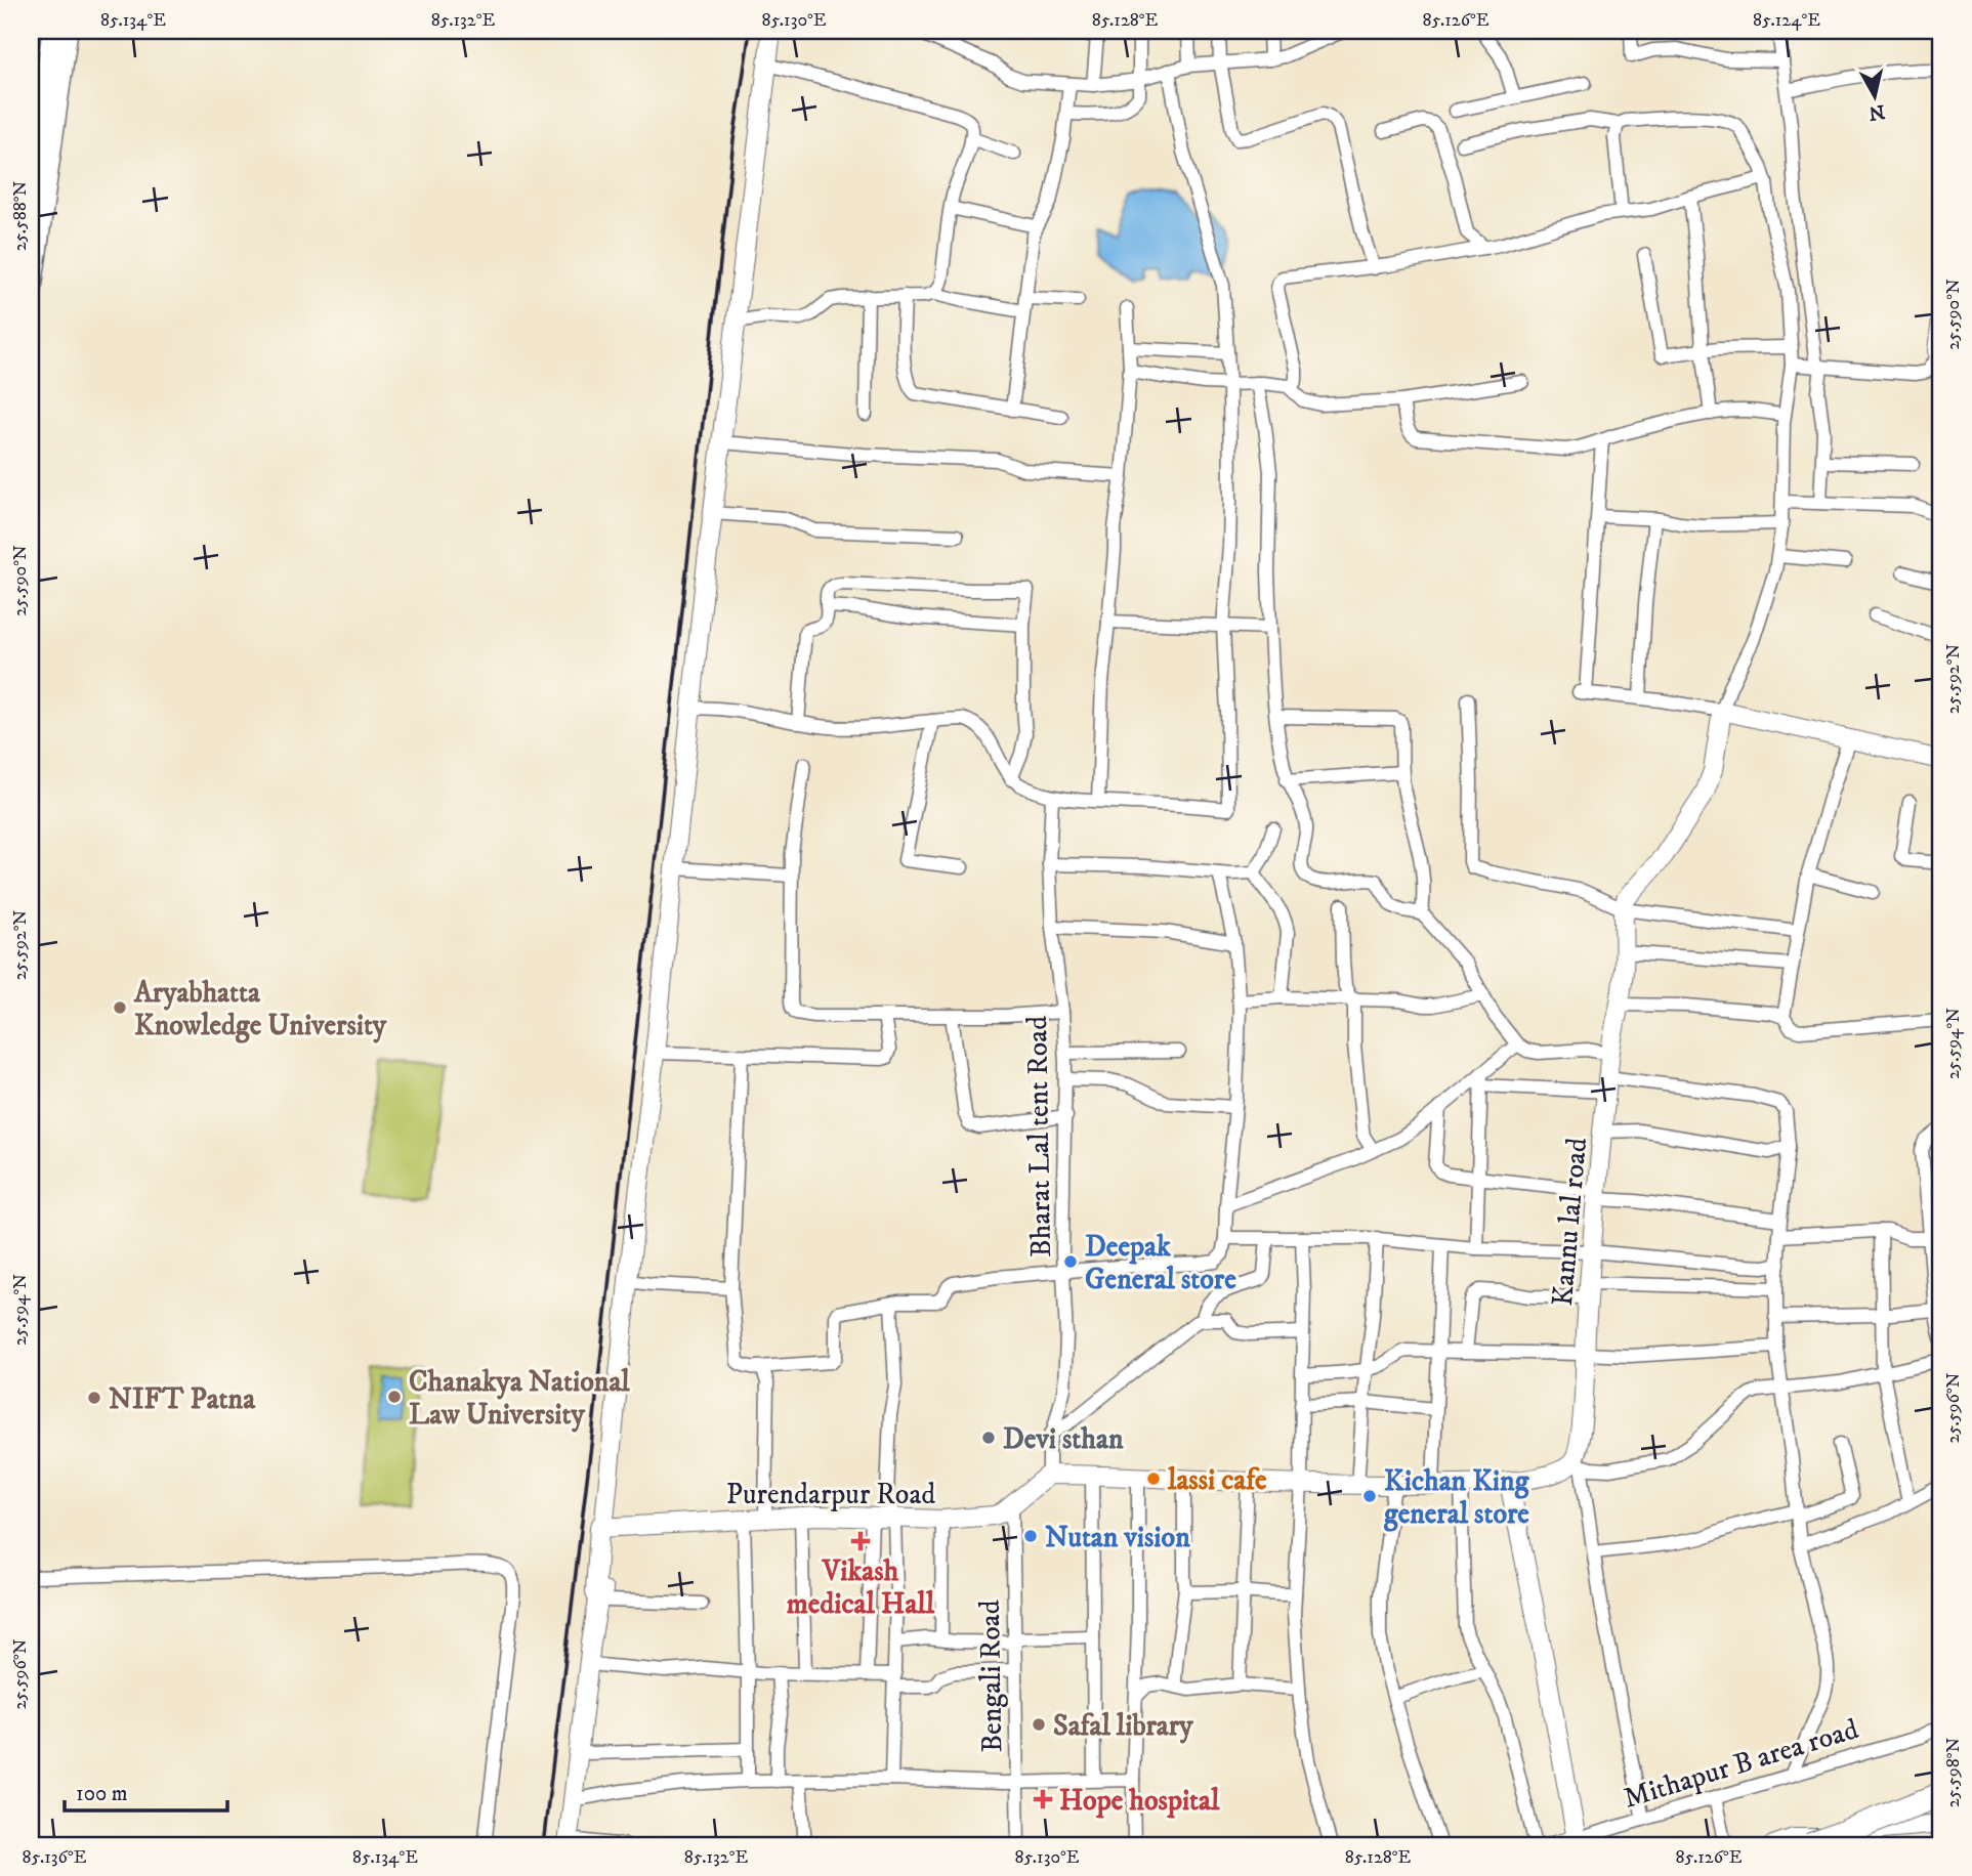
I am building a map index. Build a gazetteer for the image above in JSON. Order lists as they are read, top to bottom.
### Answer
{
  "streets": {
    "street": [
      "Bharat Lal tent Road",
      "Kannu lal road",
      "Purendarpur Road",
      "Bengali Road",
      "Mithapur B area road"
    ]
  },
  "crossings": [
    ["Bharat Lal tent Road", "Purendarpur Road"],
    ["Purendarpur Road", "Bengali Road"]
  ],
  "places": {
    "other": [
      "Aryabhatta Knowledge University",
      "Deepak General store",
      "Chanakya National Law University",
      "NIFT Patna",
      "Devi sthan",
      "lassi cafe",
      "Kichan King general store",
      "Nutan vision",
      "Safal library"
    ],
    "health": ["Vikash medical Hall", "Hope hospital"]
  },
  "scale_bar": "100 m",
  "north": "bottom",
  "coordinates": [
    "85.134°E",
    "85.132°E",
    "85.130°E",
    "85.128°E",
    "85.126°E",
    "85.124°E",
    "25.588°N",
    "25.590°N",
    "25.592°N",
    "25.594°N",
    "25.596°N",
    "25.598°N",
    "85.136°E"
  ]
}
